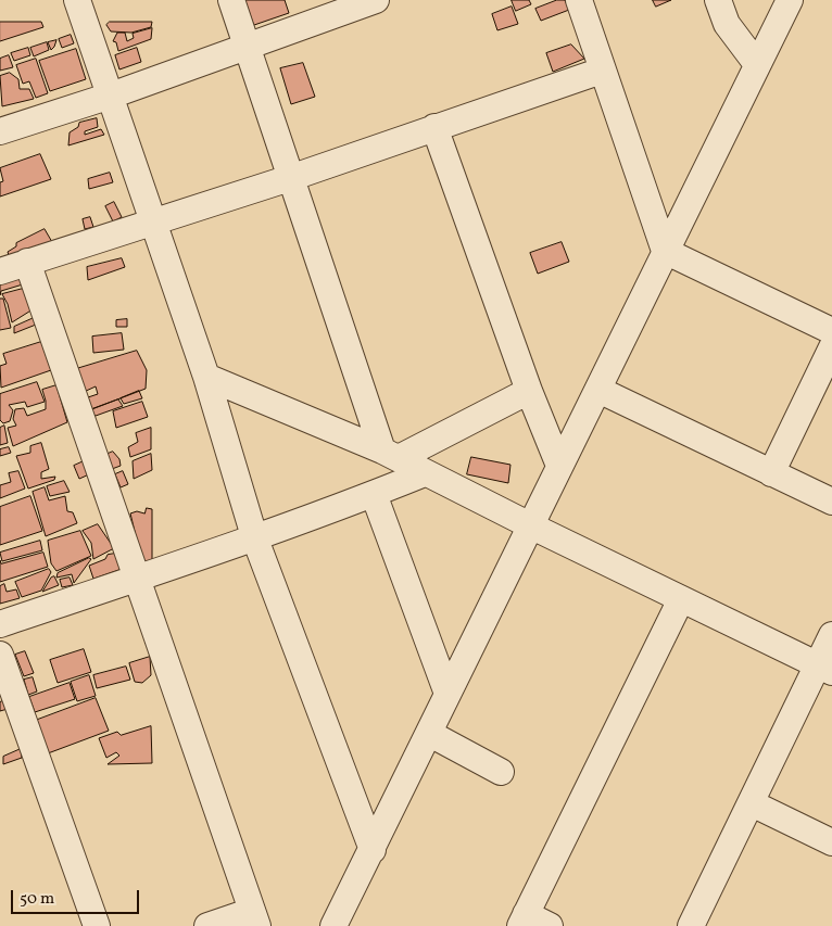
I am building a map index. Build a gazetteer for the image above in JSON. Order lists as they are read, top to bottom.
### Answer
{
  "scale_bar": "50 m"
}
